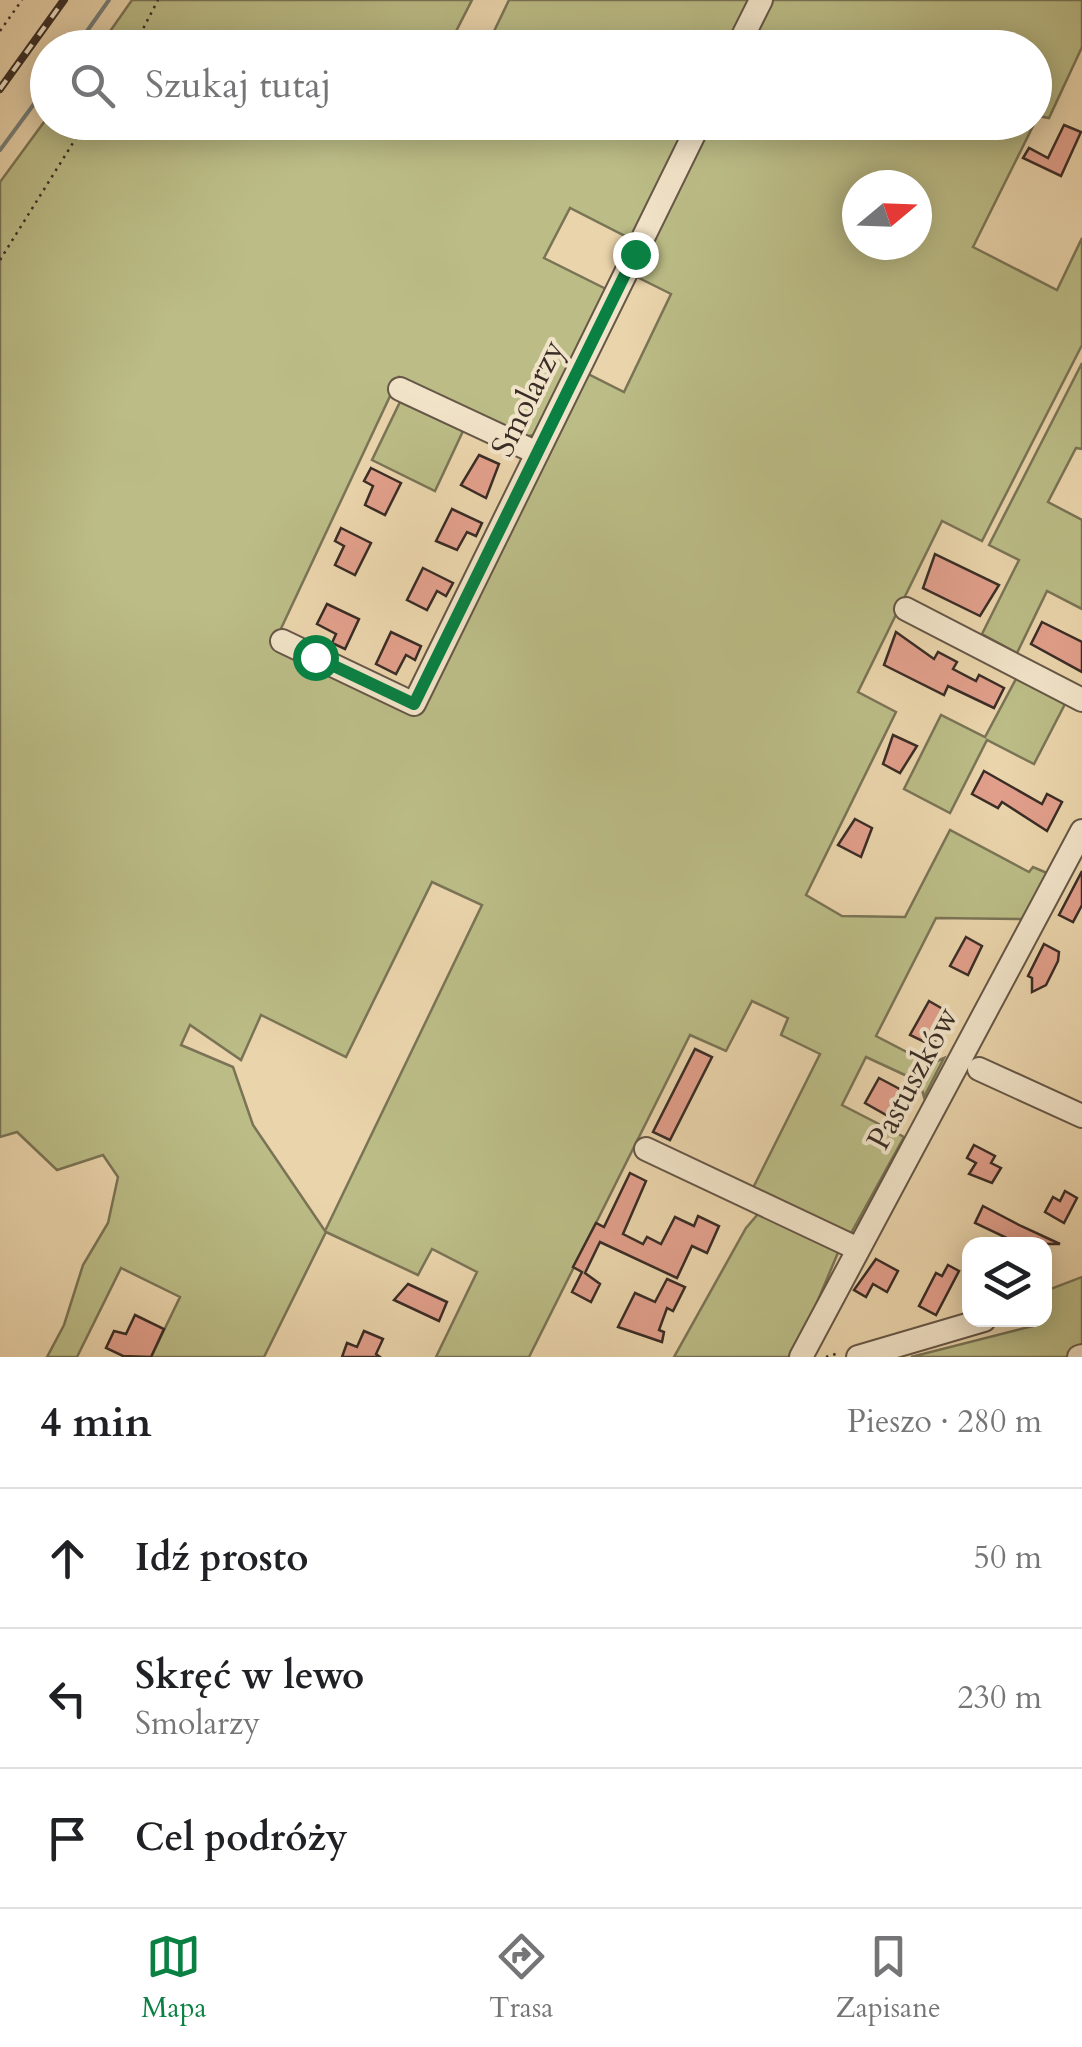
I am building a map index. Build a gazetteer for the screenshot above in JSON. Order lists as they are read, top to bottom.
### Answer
{
  "streets": {
    "street": ["Smolarzy", "Pastuszków"]
  },
  "north": "right",
  "page": {
    "search": "Szukaj tutaj",
    "heading": ["4 min", "Pieszo · 280 m"],
    "list": [
      ["Idź prosto", "50 m"],
      ["Skręć w lewo", "Smolarzy", "230 m"],
      "Cel podróży"
    ],
    "nav": ["Mapa", "Trasa", "Zapisane"]
  }
}
